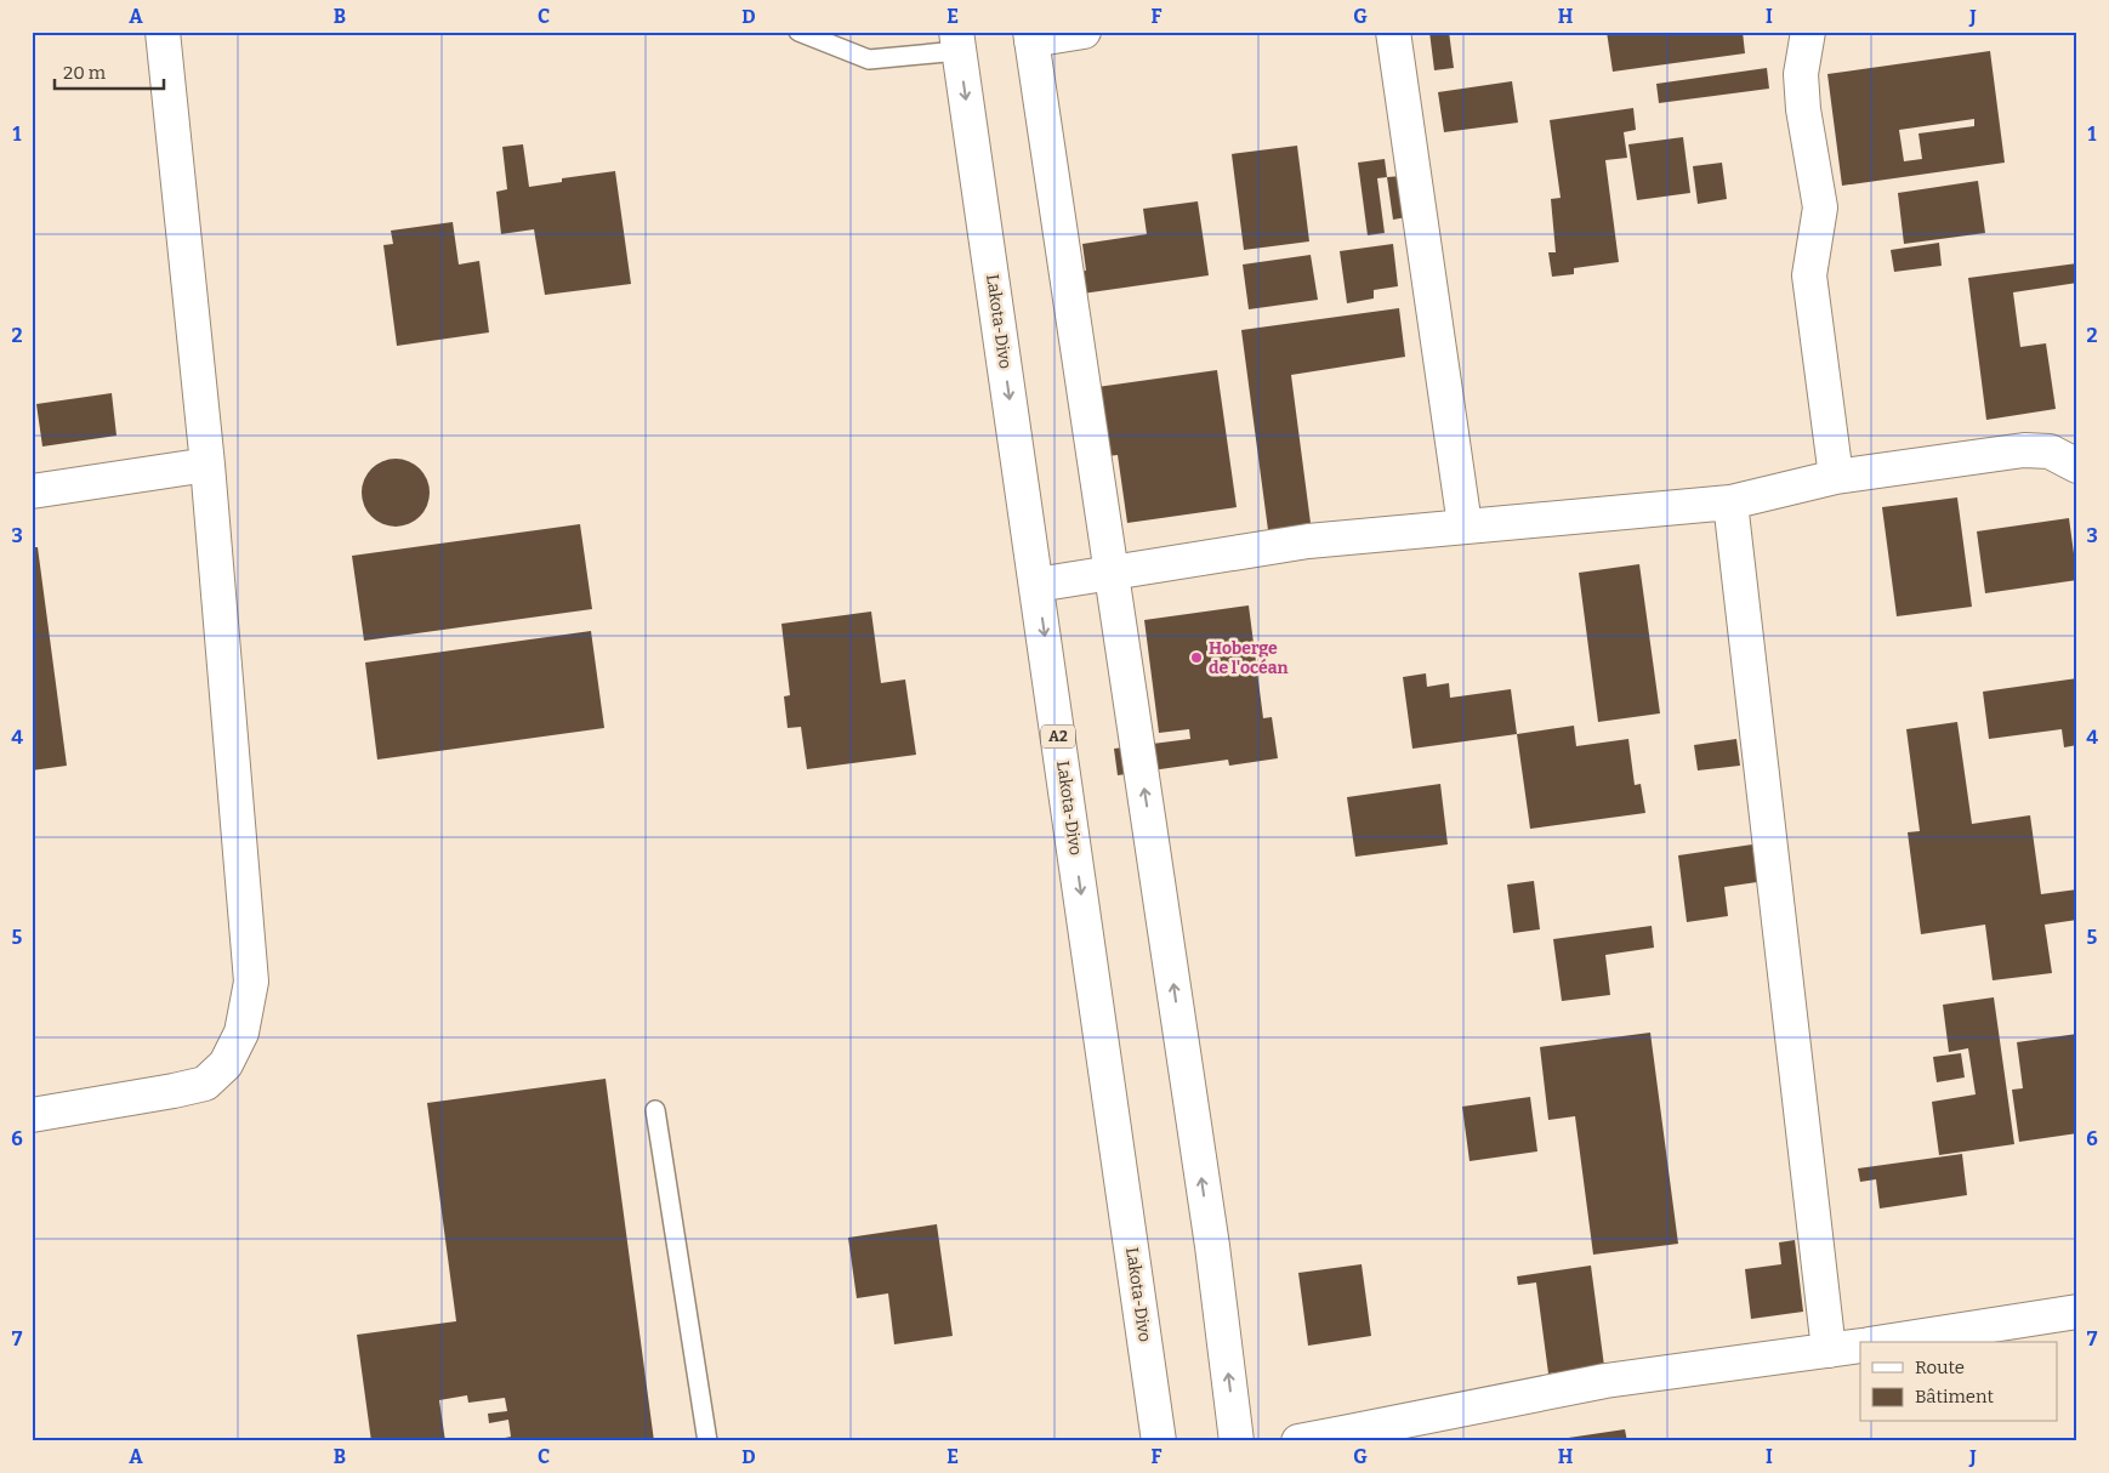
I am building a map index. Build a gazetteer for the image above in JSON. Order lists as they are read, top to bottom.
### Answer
{
  "streets": {
    "street": ["Lakota-Divo", "A2"]
  },
  "places": ["Hoberge de l'océan"],
  "legend": ["Route", "Bâtiment"],
  "scale_bar": "20 m",
  "grid": {
    "columns": [
      "A",
      "B",
      "C",
      "D",
      "E",
      "F",
      "G",
      "H",
      "I",
      "J"
    ],
    "rows": [
      "1",
      "2",
      "3",
      "4",
      "5",
      "6",
      "7"
    ]
  }
}
